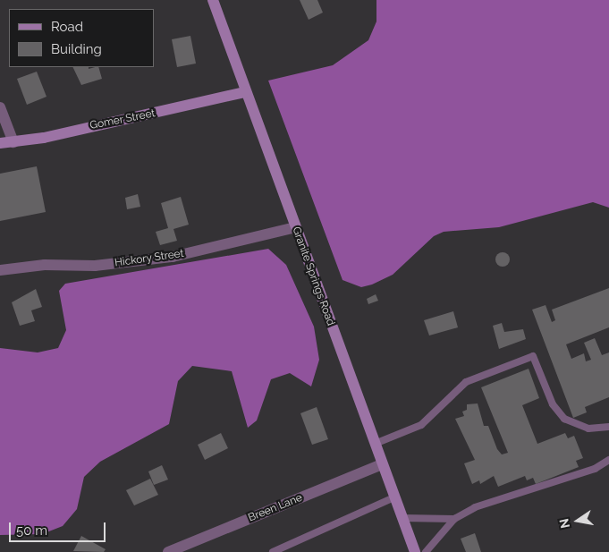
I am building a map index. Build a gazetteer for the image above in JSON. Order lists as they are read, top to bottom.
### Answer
{
  "streets": {
    "street": [
      "Gomer Street",
      "Hickory Street",
      "Granite Springs Road",
      "Breen Lane"
    ]
  },
  "crossings": [
    ["Gomer Street", "Granite Springs Road"],
    ["Hickory Street", "Granite Springs Road"],
    ["Granite Springs Road", "Breen Lane"]
  ],
  "legend": ["Road", "Building"],
  "scale_bar": "50 m",
  "north": "left"
}
